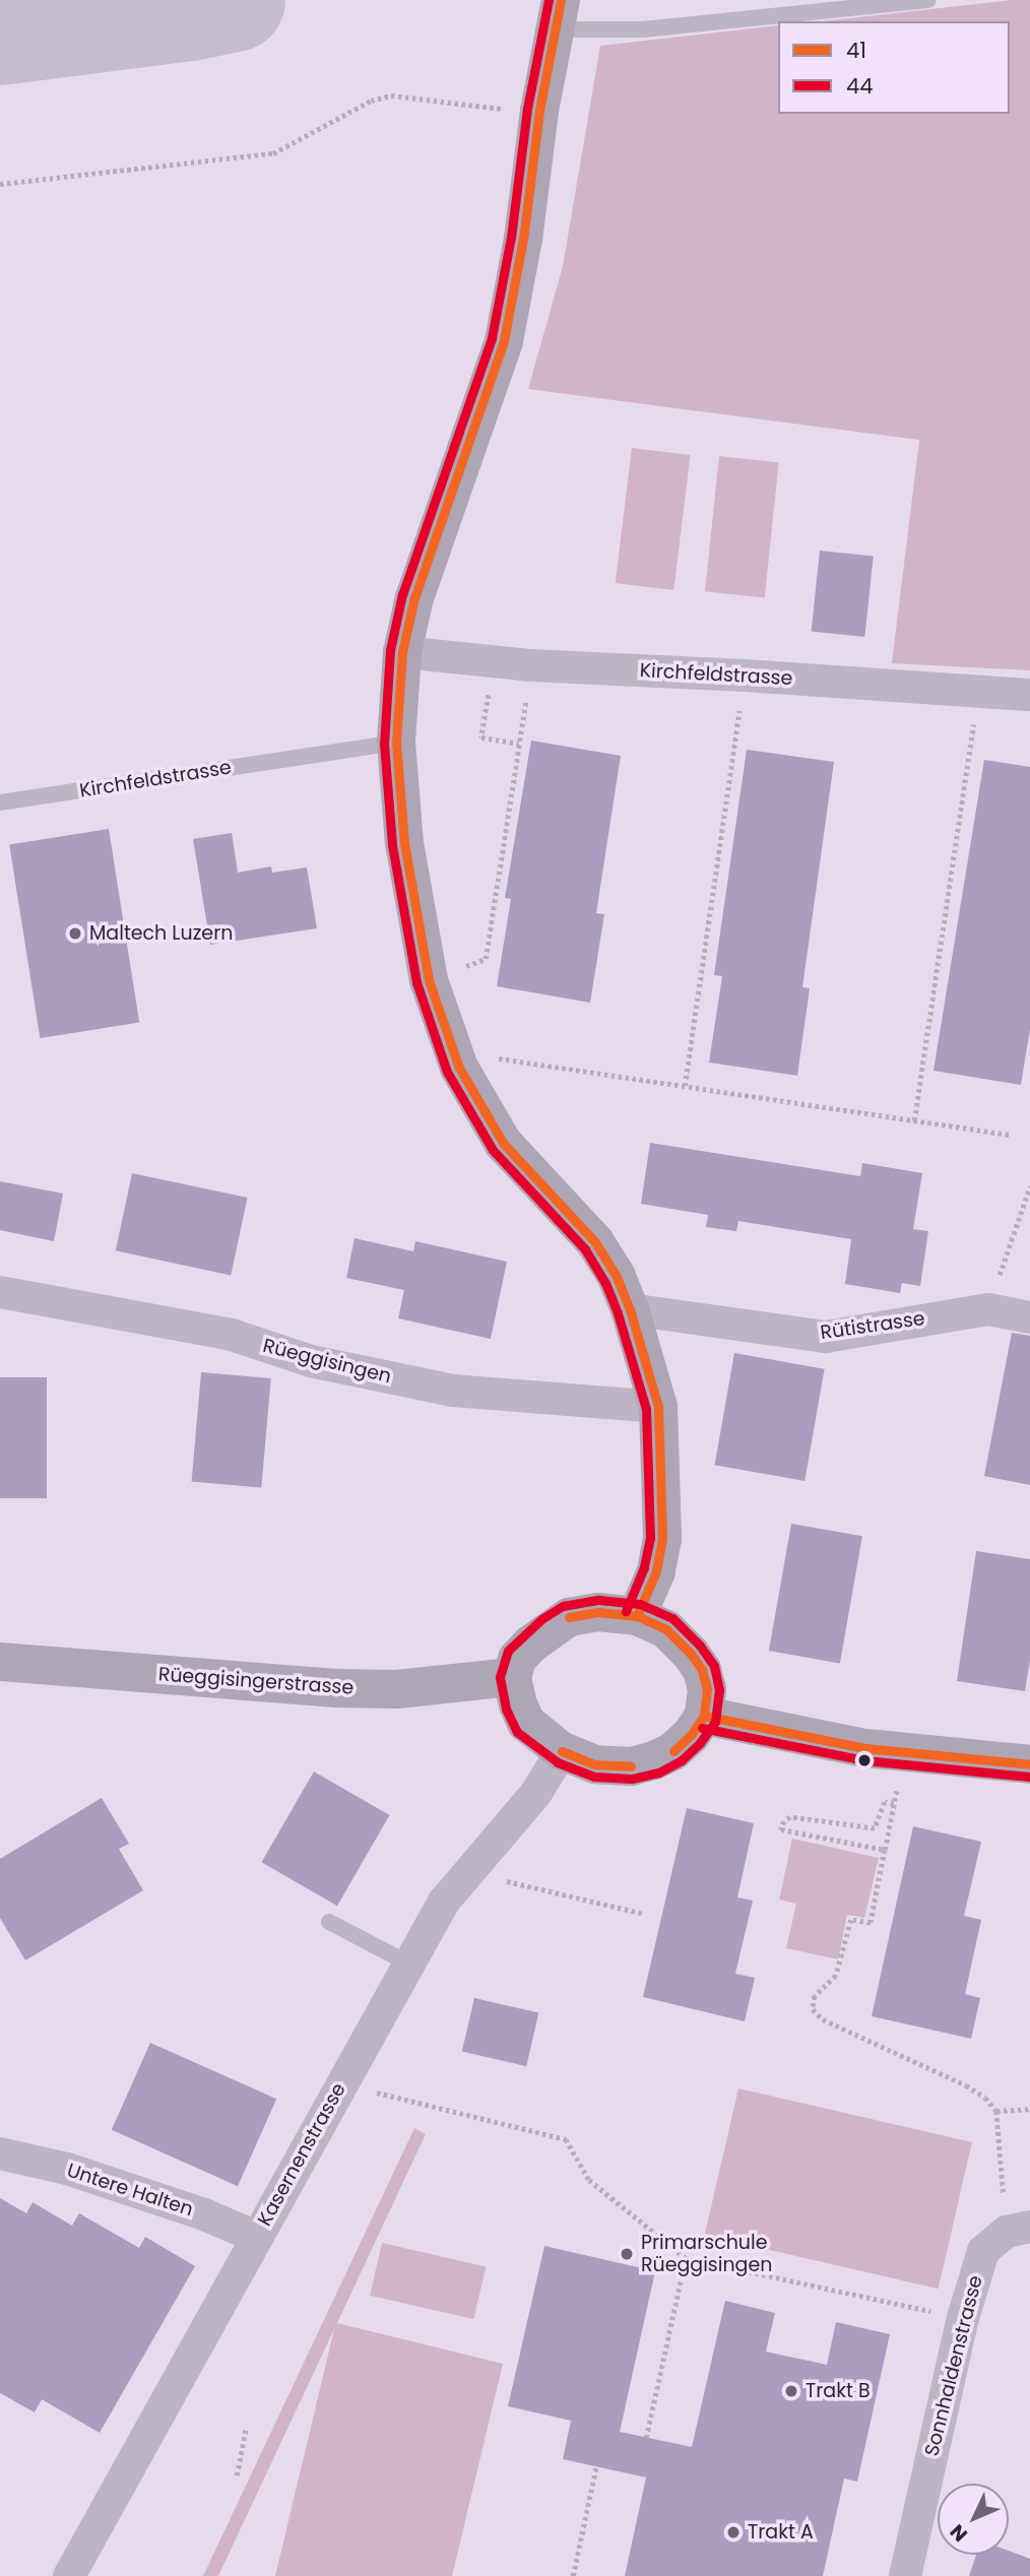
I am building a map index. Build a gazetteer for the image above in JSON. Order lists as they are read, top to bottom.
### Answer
{
  "streets": {
    "street": [
      "Kirchfeldstrasse",
      "Rütistrasse",
      "Rüeggisingen",
      "Rüeggisingerstrasse",
      "Kasernenstrasse",
      "Untere Halten",
      "Sonnhaldenstrasse"
    ]
  },
  "crossings": [
    ["Rüeggisingerstrasse", "Kasernenstrasse"],
    ["Kasernenstrasse", "Untere Halten"]
  ],
  "places": [
    "Maltech Luzern",
    "Primarschule Rüeggisingen",
    "Trakt B",
    "Trakt A"
  ],
  "lines": ["transit line 41", "transit line 44"],
  "legend": ["41", "44"],
  "north": "bottom left"
}
